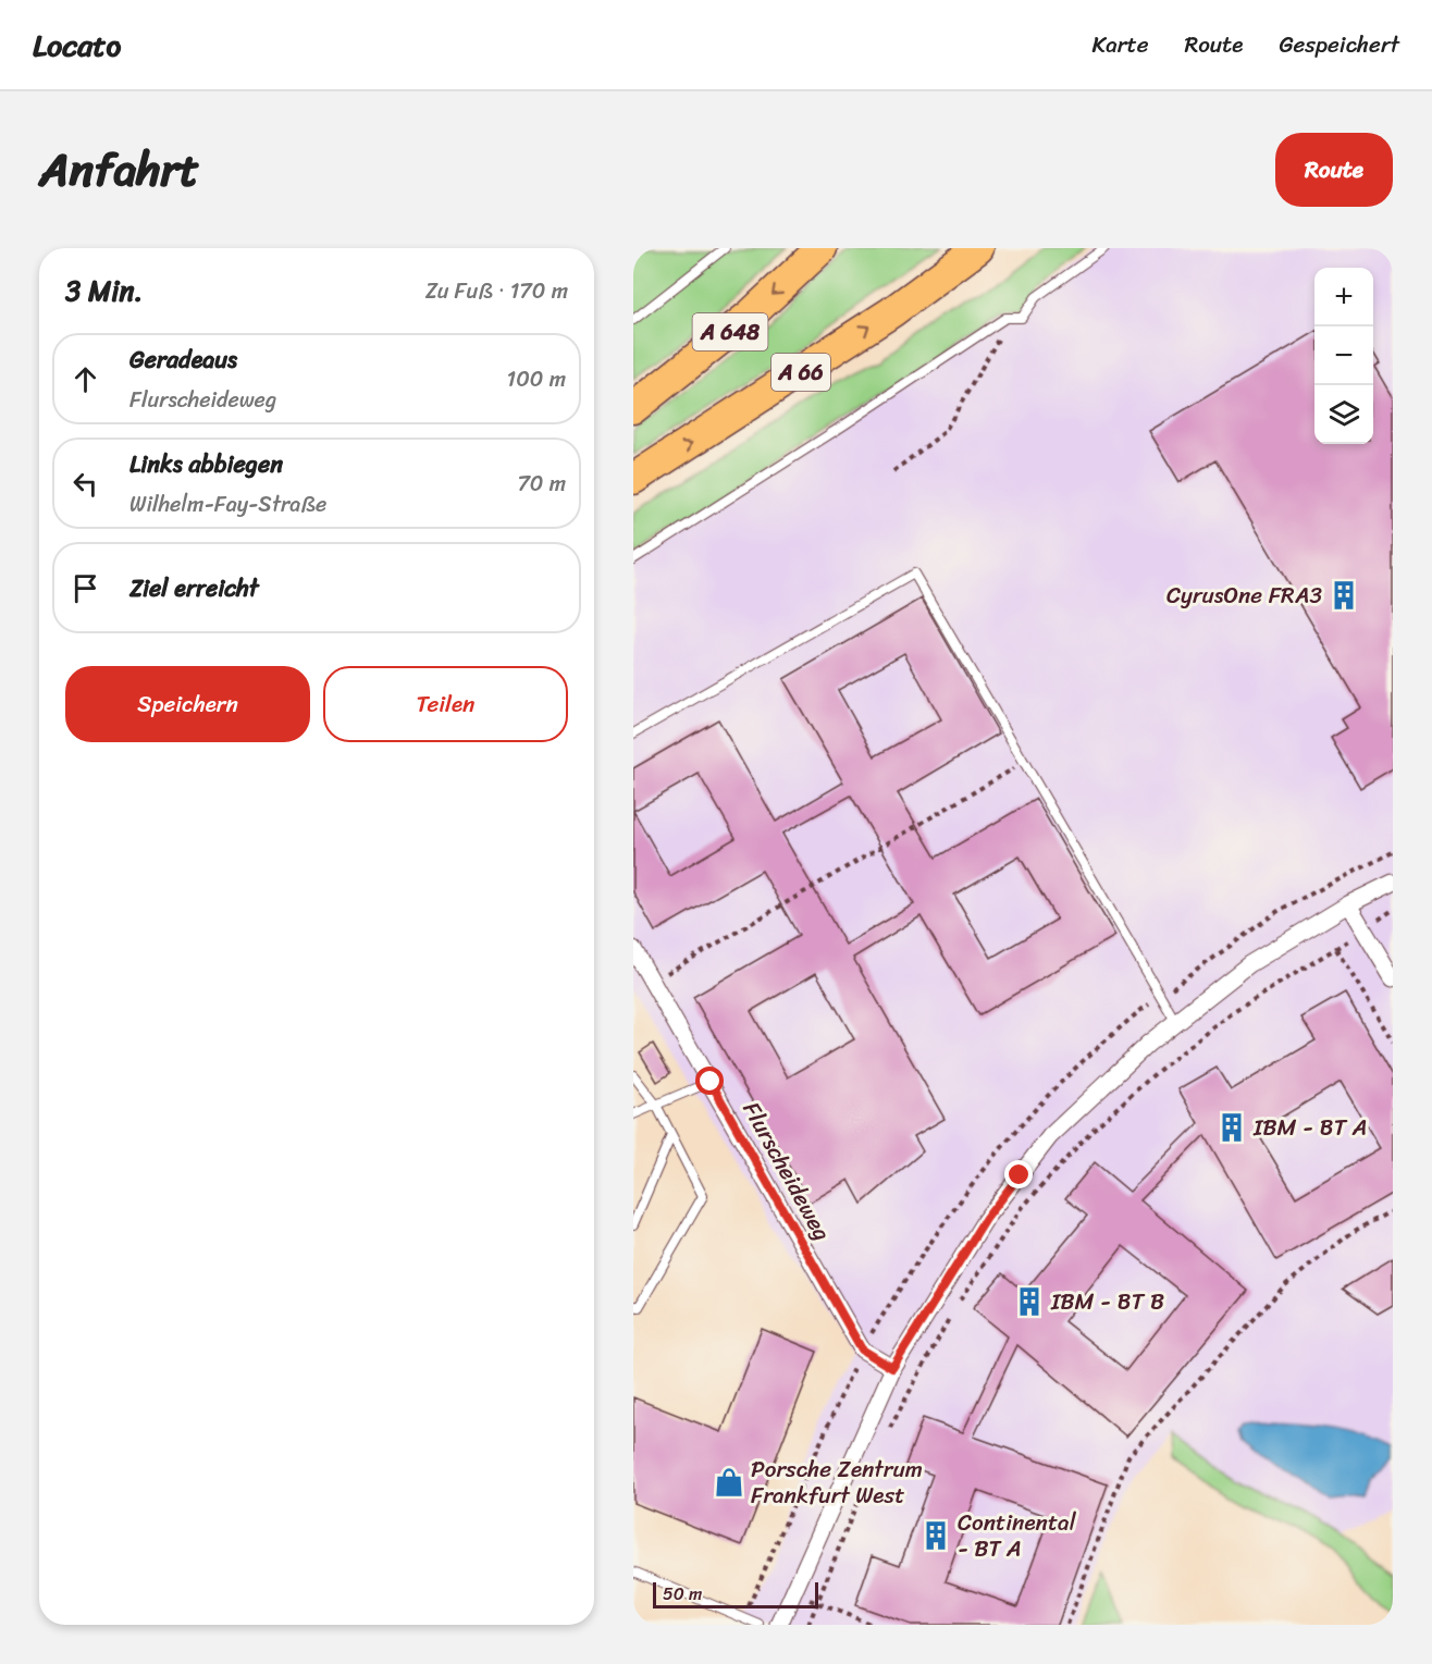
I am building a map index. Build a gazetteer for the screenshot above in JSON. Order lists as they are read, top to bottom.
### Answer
{
  "streets": {
    "highway": ["A 648", "A 66"],
    "street": ["Flurscheideweg"]
  },
  "places": {
    "building": [
      "CyrusOne FRA3",
      "IBM - BT A",
      "IBM - BT B",
      "Continental - BT A"
    ],
    "shop": ["Porsche Zentrum Frankfurt West"]
  },
  "scale_bar": "50 m",
  "page": {
    "header": "Locato",
    "nav": ["Karte", "Route", "Gespeichert"],
    "title": "Anfahrt",
    "buttons": [
      "Route",
      ["Speichern", "Teilen"]
    ],
    "heading": ["3 Min.", "Zu Fuß · 170 m"],
    "map_buttons": ["+", "−"],
    "list": [
      ["Geradeaus", "Flurscheideweg", "100 m"],
      ["Links abbiegen", "Wilhelm-Fay-Straße", "70 m"],
      "Ziel erreicht"
    ],
    "scale": "50 m"
  }
}
